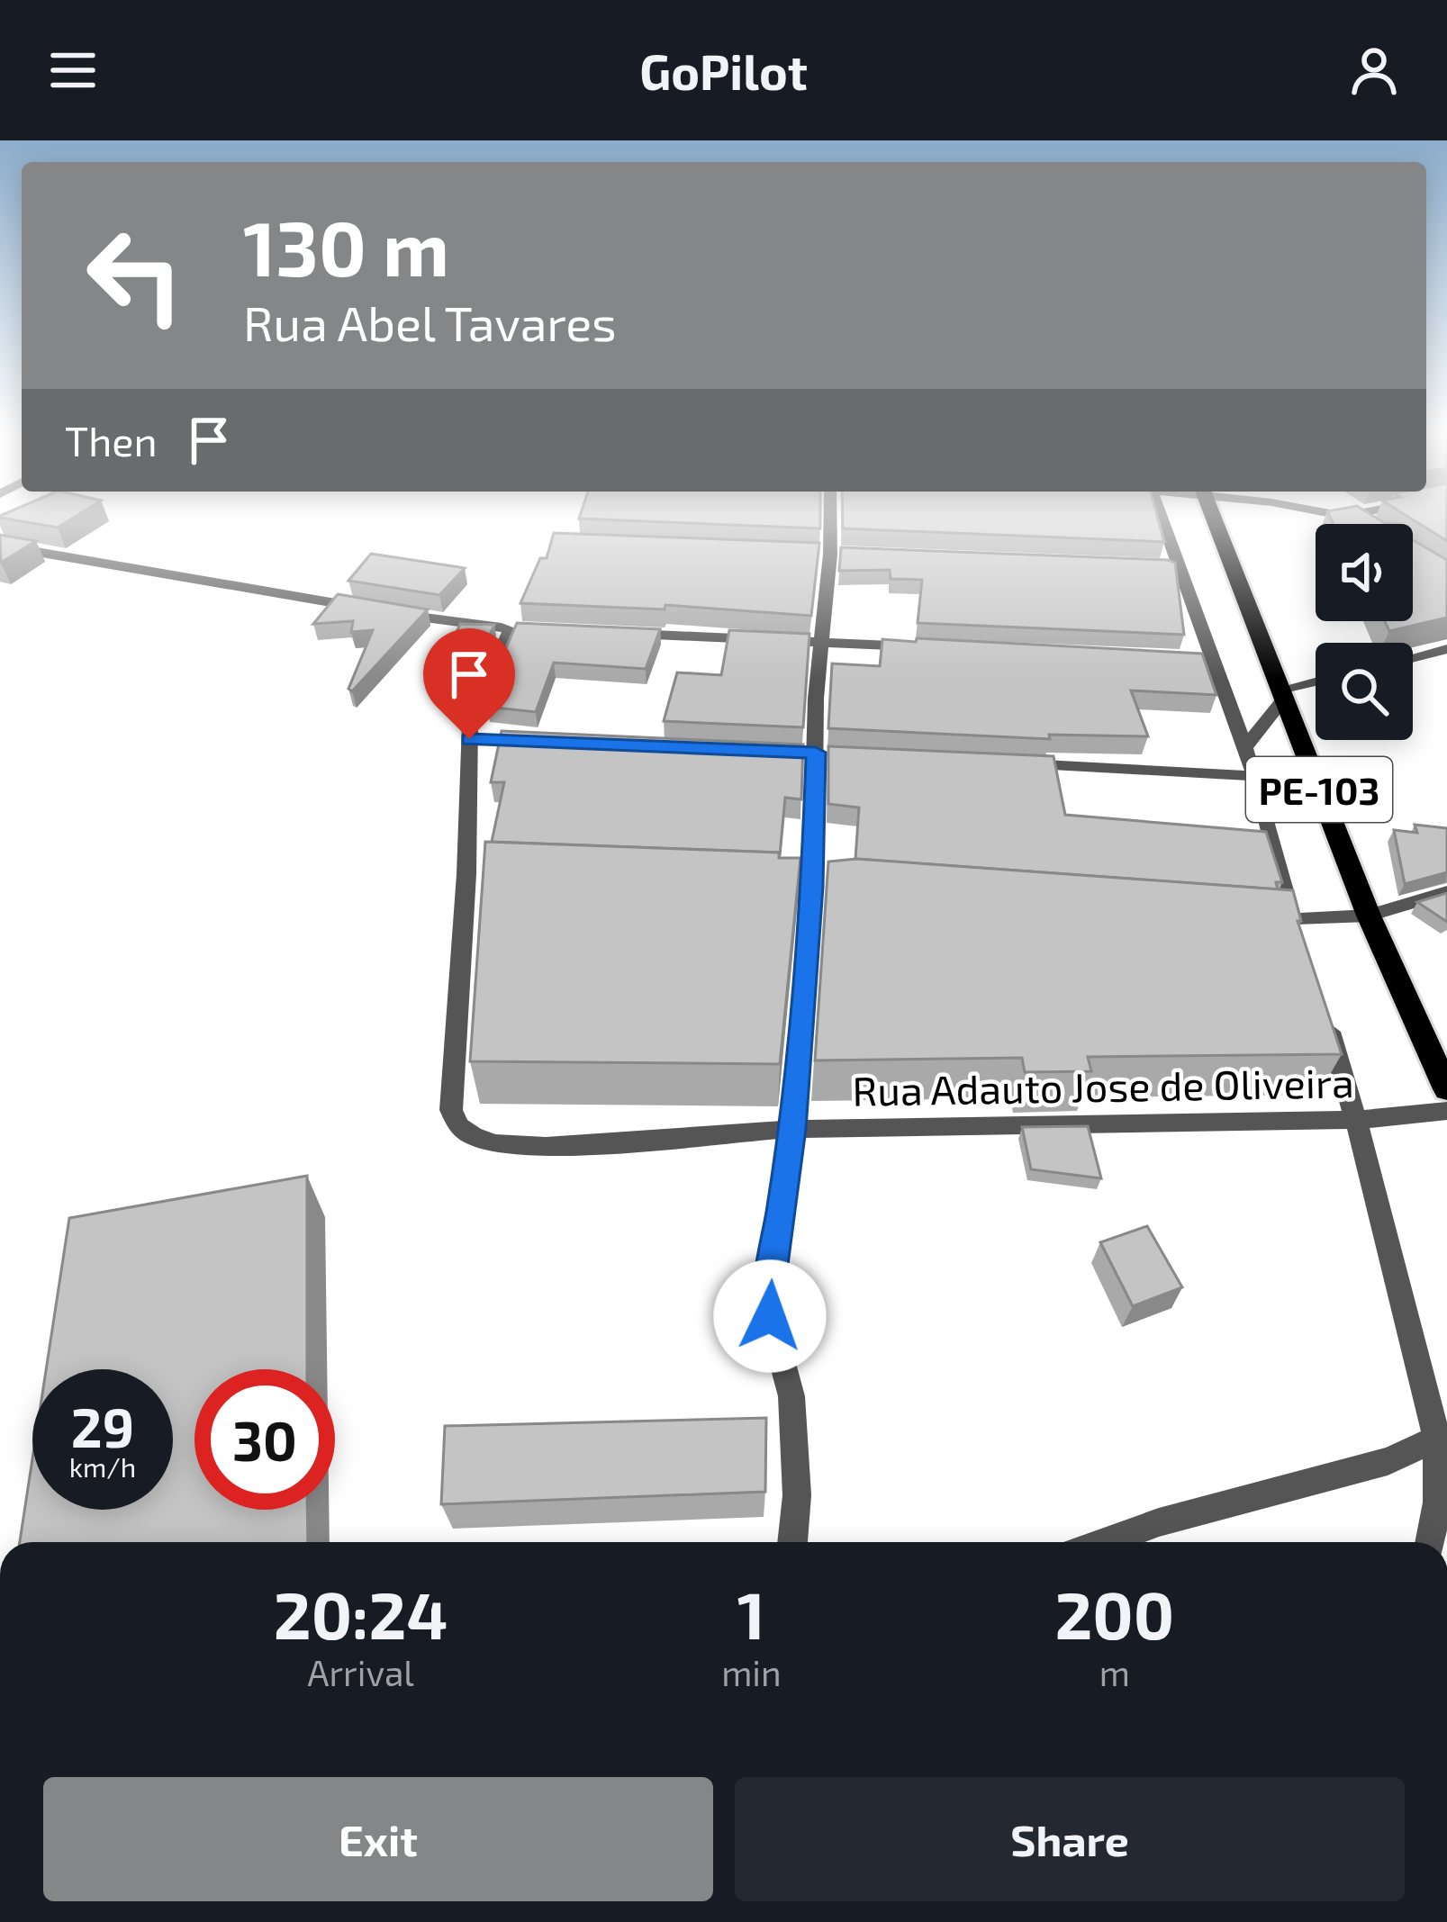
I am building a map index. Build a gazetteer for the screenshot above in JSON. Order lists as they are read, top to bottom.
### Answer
{
  "streets": {
    "main road": ["PE-103"],
    "street": ["Rua Adauto Jose de Oliveira"]
  },
  "page": {
    "header": "GoPilot",
    "turn": ["130 m", "Rua Abel Tavares"],
    "then": "Then",
    "speed": "29 km/h",
    "limit": "30",
    "eta": [
      "20:24",
      "Arrival",
      "1",
      "min",
      "200",
      "m"
    ],
    "buttons": ["Exit", "Share"]
  }
}
